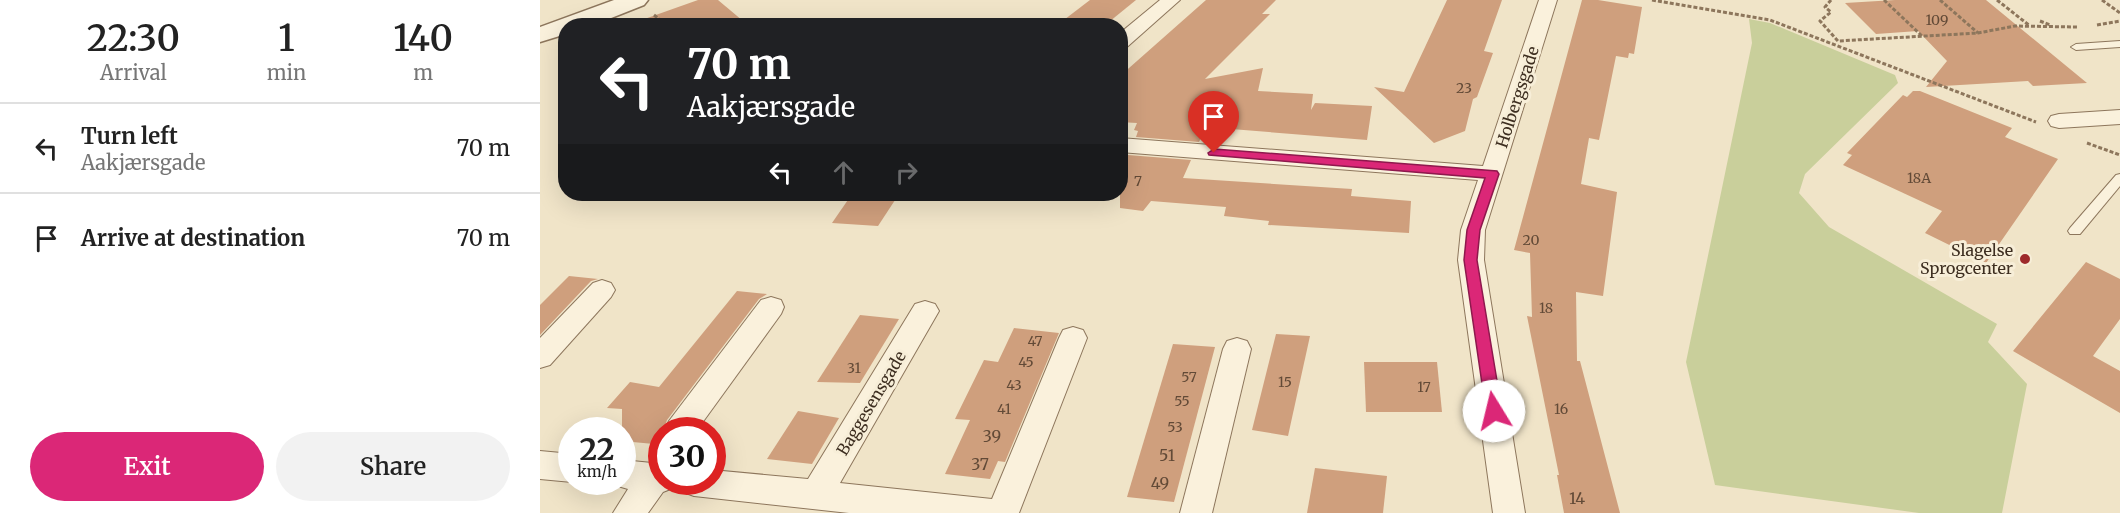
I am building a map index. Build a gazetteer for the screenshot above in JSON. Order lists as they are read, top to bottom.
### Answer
{
  "streets": {
    "street": ["Holbergsgade", "Baggesensgade"]
  },
  "places": ["Slagelse Sprogcenter"],
  "house_numbers": [
    "109",
    "23",
    "18A",
    "7",
    "20",
    "18",
    "47",
    "45",
    "31",
    "57",
    "15",
    "43",
    "17",
    "55",
    "41",
    "16",
    "53",
    "39",
    "51",
    "37",
    "49",
    "14"
  ],
  "page": {
    "eta": [
      "22:30",
      "Arrival",
      "1",
      "min",
      "140",
      "m"
    ],
    "turn": ["70 m", "Aakjærsgade"],
    "list": [
      {
        "name": "Turn left",
        "note": "Aakjærsgade",
        "value": "70 m"
      },
      {
        "name": "Arrive at destination",
        "value": "70 m"
      }
    ],
    "speed": "22 km/h",
    "limit": "30",
    "buttons": ["Exit", "Share"]
  }
}
